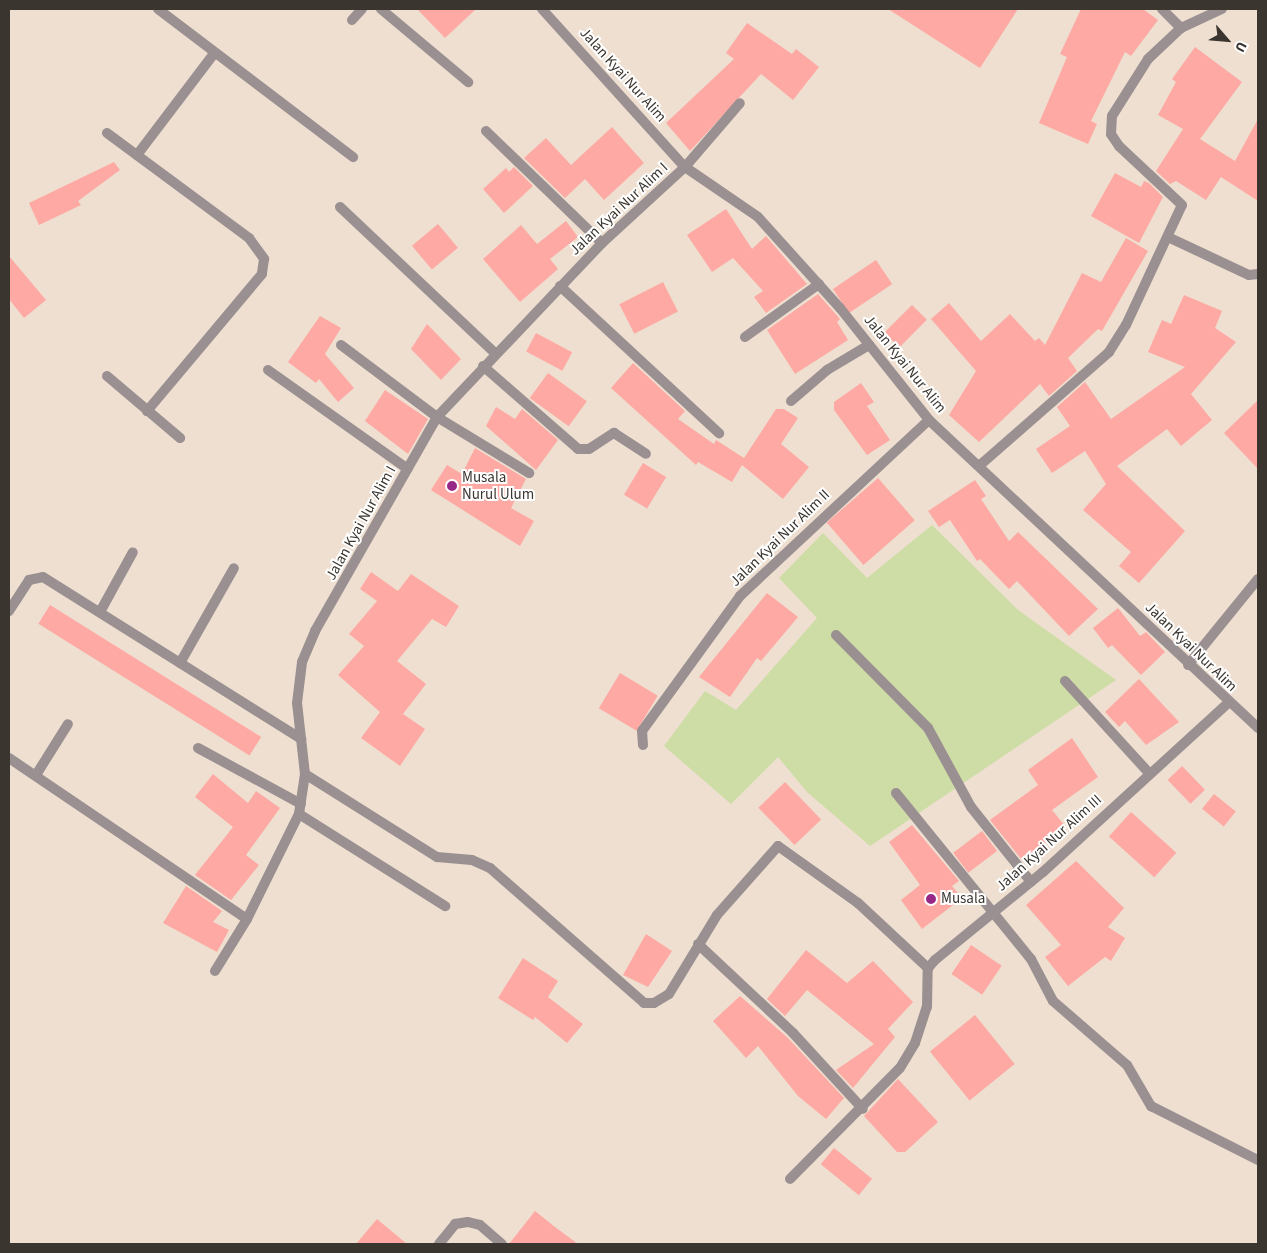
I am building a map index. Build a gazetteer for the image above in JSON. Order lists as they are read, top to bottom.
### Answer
{
  "streets": {
    "street": [
      "Jalan Kyai Nur Alim",
      "Jalan Kyai Nur Alim I",
      "Jalan Kyai Nur Alim II",
      "Jalan Kyai Nur Alim III"
    ]
  },
  "crossings": [
    ["Jalan Kyai Nur Alim", "Jalan Kyai Nur Alim I"],
    ["Jalan Kyai Nur Alim", "Jalan Kyai Nur Alim II"],
    ["Jalan Kyai Nur Alim", "Jalan Kyai Nur Alim III"]
  ],
  "places": ["Musala Nurul Ulum", "Musala"],
  "north": "bottom right"
}
